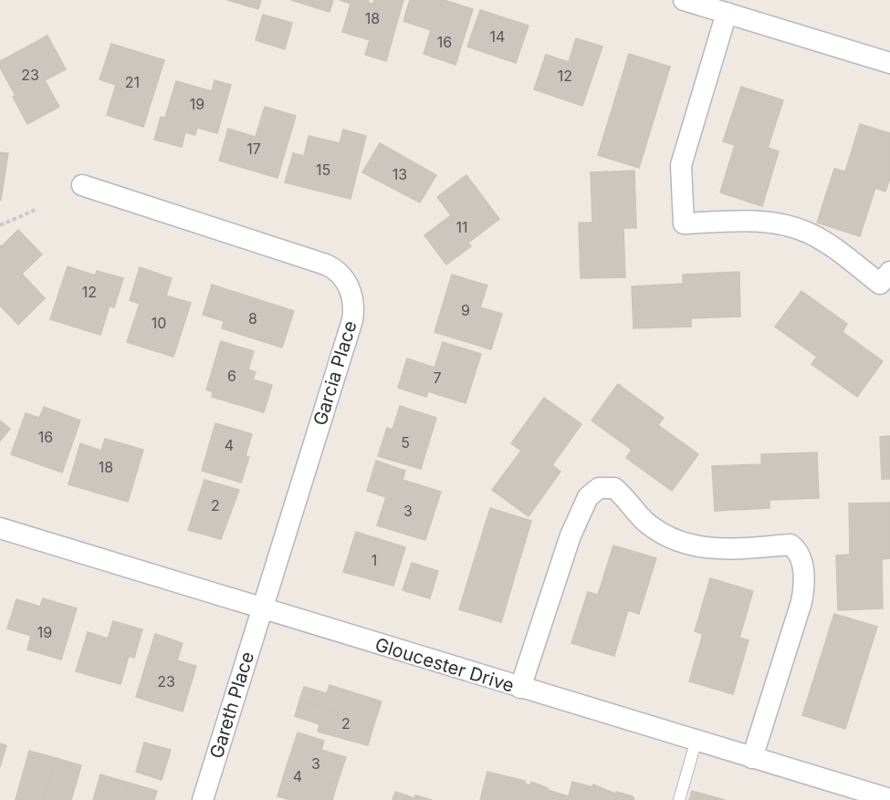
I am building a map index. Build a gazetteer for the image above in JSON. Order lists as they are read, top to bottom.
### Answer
{
  "streets": {
    "street": ["Garcia Place", "Gloucester Drive", "Gareth Place"]
  },
  "crossings": [
    ["Garcia Place", "Gloucester Drive"],
    ["Garcia Place", "Gareth Place"],
    ["Gloucester Drive", "Gareth Place"]
  ],
  "house_numbers": [
    "18",
    "14",
    "16",
    "23",
    "12",
    "21",
    "19",
    "17",
    "15",
    "13",
    "11",
    "12",
    "9",
    "8",
    "10",
    "6",
    "7",
    "16",
    "5",
    "4",
    "18",
    "2",
    "3",
    "1",
    "19",
    "23",
    "2",
    "3",
    "4"
  ]
}
